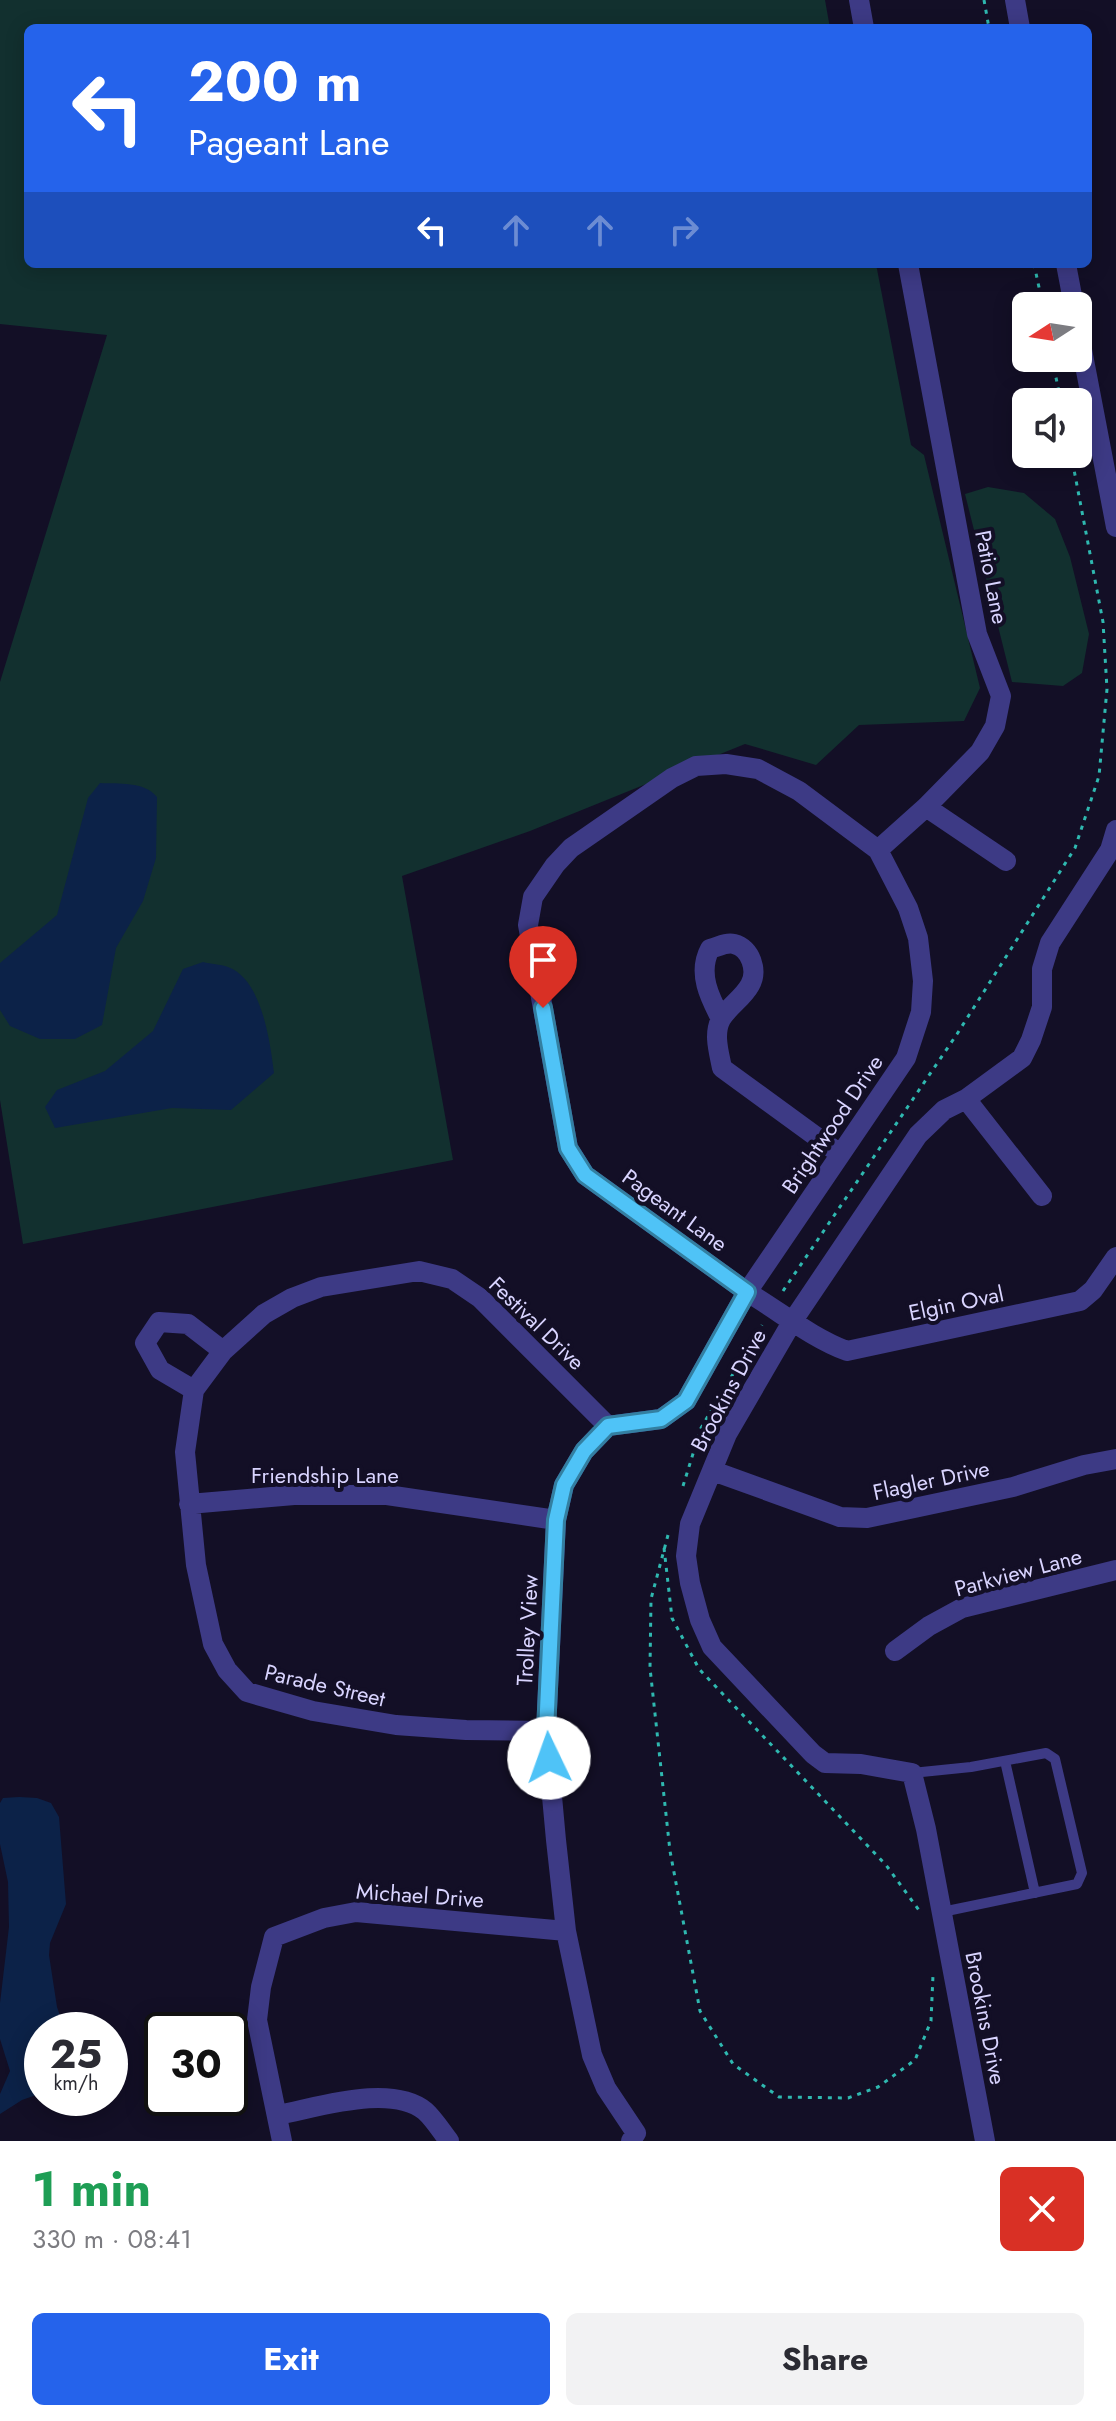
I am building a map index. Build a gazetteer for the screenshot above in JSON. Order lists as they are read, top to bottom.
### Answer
{
  "streets": {
    "street": [
      "Patio Lane",
      "Brightwood Drive",
      "Pageant Lane",
      "Elgin Oval",
      "Festival Drive",
      "Brookins Drive",
      "Friendship Lane",
      "Flagler Drive",
      "Parkview Lane",
      "Trolley View",
      "Parade Street",
      "Michael Drive"
    ]
  },
  "crossings": [
    ["Patio Lane", "Brightwood Drive"],
    ["Brightwood Drive", "Pageant Lane"],
    ["Pageant Lane", "Elgin Oval"],
    ["Pageant Lane", "Brookins Drive"],
    ["Elgin Oval", "Brookins Drive"],
    ["Festival Drive", "Friendship Lane"],
    ["Festival Drive", "Trolley View"],
    ["Festival Drive", "Parade Street"],
    ["Brookins Drive", "Flagler Drive"],
    ["Friendship Lane", "Trolley View"],
    ["Friendship Lane", "Parade Street"],
    ["Trolley View", "Parade Street"],
    ["Trolley View", "Michael Drive"]
  ],
  "north": "left",
  "page": {
    "turn": ["200 m", "Pageant Lane"],
    "speed": "25 km/h",
    "limit": "30",
    "heading": ["1 min", "330 m · 08:41"],
    "buttons": ["Exit", "Share"]
  }
}
